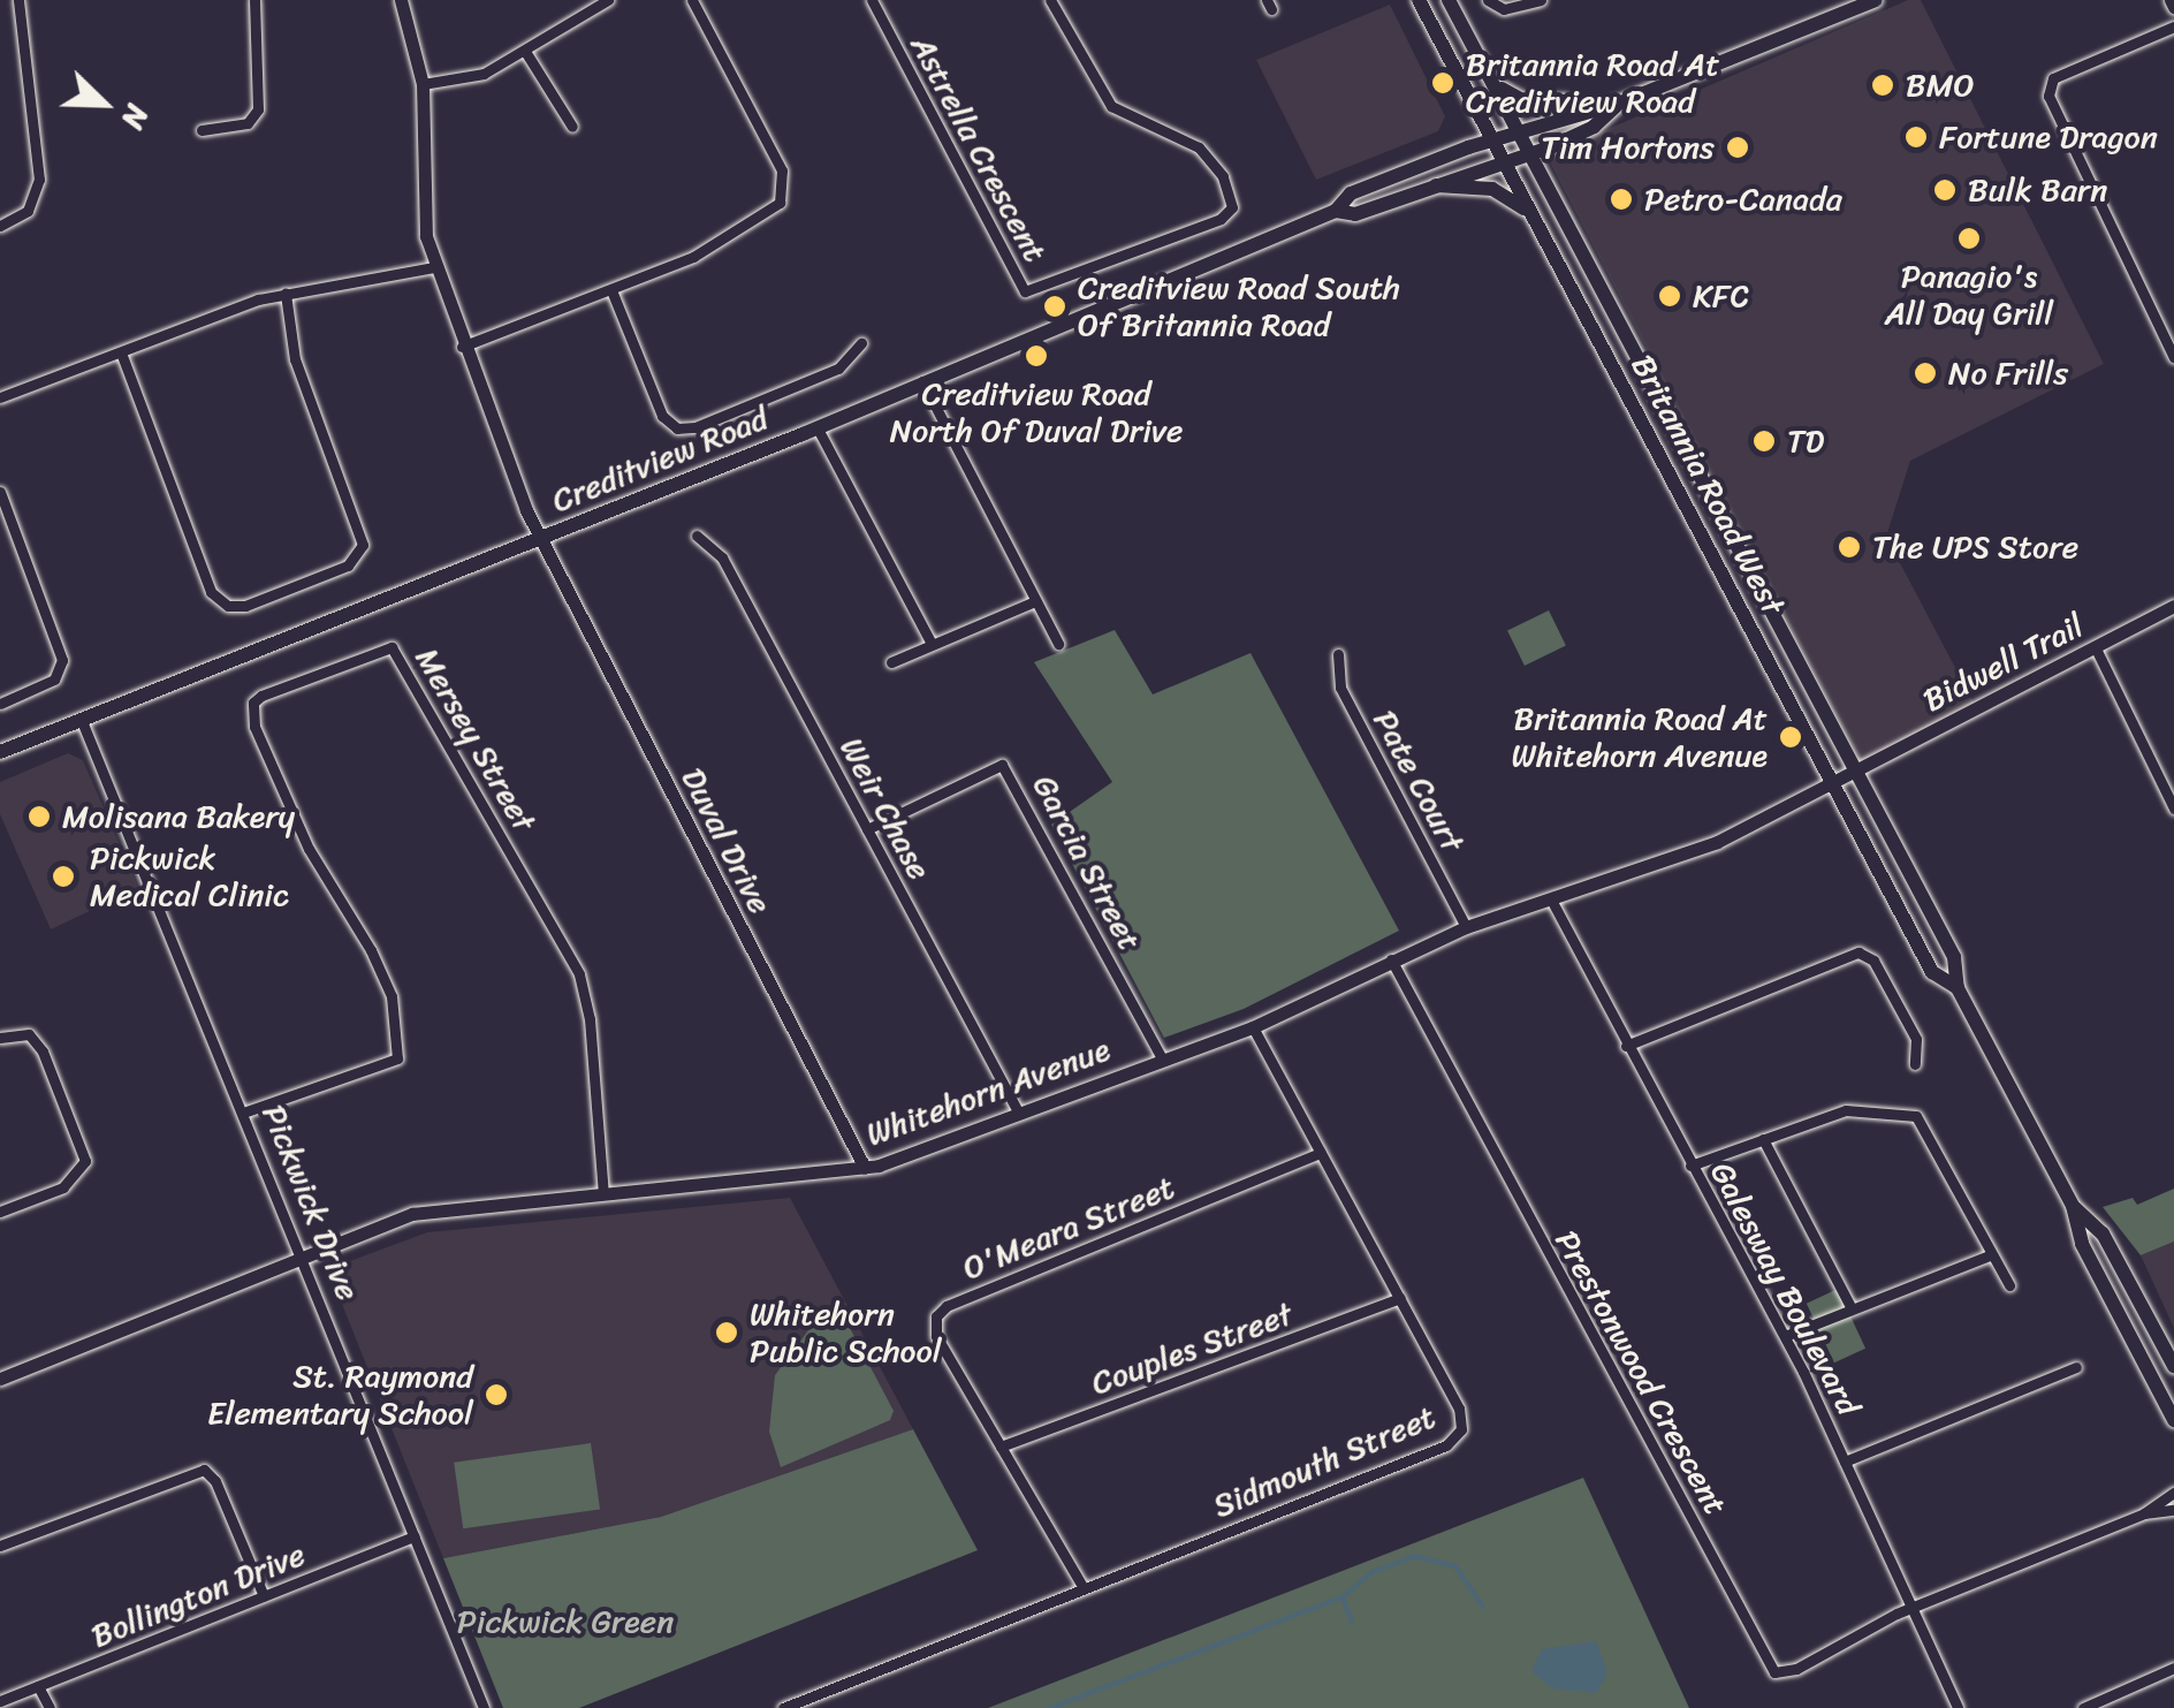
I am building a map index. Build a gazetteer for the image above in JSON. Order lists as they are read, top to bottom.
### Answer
{
  "streets": {
    "main road": ["Creditview Road", "Britannia Road West"],
    "street": [
      "Astrella Crescent",
      "Bidwell Trail",
      "Mersey Street",
      "Pate Court",
      "Weir Chase",
      "Duval Drive",
      "Garcia Street",
      "Whitehorn Avenue",
      "Pickwick Drive",
      "O'Meara Street",
      "Galesway Boulevard",
      "Couples Street",
      "Prestonwood Crescent",
      "Sidmouth Street",
      "Bollington Drive"
    ]
  },
  "crossings": [
    ["Creditview Road", "Britannia Road West"],
    ["Creditview Road", "Duval Drive"],
    ["Creditview Road", "Pickwick Drive"],
    ["Britannia Road West", "Bidwell Trail"],
    ["Britannia Road West", "Whitehorn Avenue"],
    ["Bidwell Trail", "Whitehorn Avenue"],
    ["Mersey Street", "Whitehorn Avenue"],
    ["Mersey Street", "Pickwick Drive"],
    ["Pate Court", "Whitehorn Avenue"],
    ["Weir Chase", "Garcia Street"],
    ["Weir Chase", "Whitehorn Avenue"],
    ["Duval Drive", "Whitehorn Avenue"],
    ["Garcia Street", "Whitehorn Avenue"],
    ["Whitehorn Avenue", "Pickwick Drive"],
    ["Whitehorn Avenue", "Galesway Boulevard"],
    ["Whitehorn Avenue", "Prestonwood Crescent"],
    ["Whitehorn Avenue", "Sidmouth Street"],
    ["Pickwick Drive", "Bollington Drive"],
    ["O'Meara Street", "Couples Street"],
    ["O'Meara Street", "Sidmouth Street"],
    ["Galesway Boulevard", "Prestonwood Crescent"],
    ["Couples Street", "Sidmouth Street"]
  ],
  "parks": ["Pickwick Green"],
  "places": [
    "Britannia Road At Creditview Road",
    "BMO",
    "Fortune Dragon",
    "Tim Hortons",
    "Bulk Barn",
    "Petro-Canada",
    "Panagio's All Day Grill",
    "KFC",
    "Creditview Road South Of Britannia Road",
    "Creditview Road North Of Duval Drive",
    "No Frills",
    "TD",
    "The UPS Store",
    "Britannia Road At Whitehorn Avenue",
    "Molisana Bakery",
    "Pickwick Medical Clinic",
    "Whitehorn Public School",
    "St. Raymond Elementary School"
  ],
  "north": "bottom right"
}
